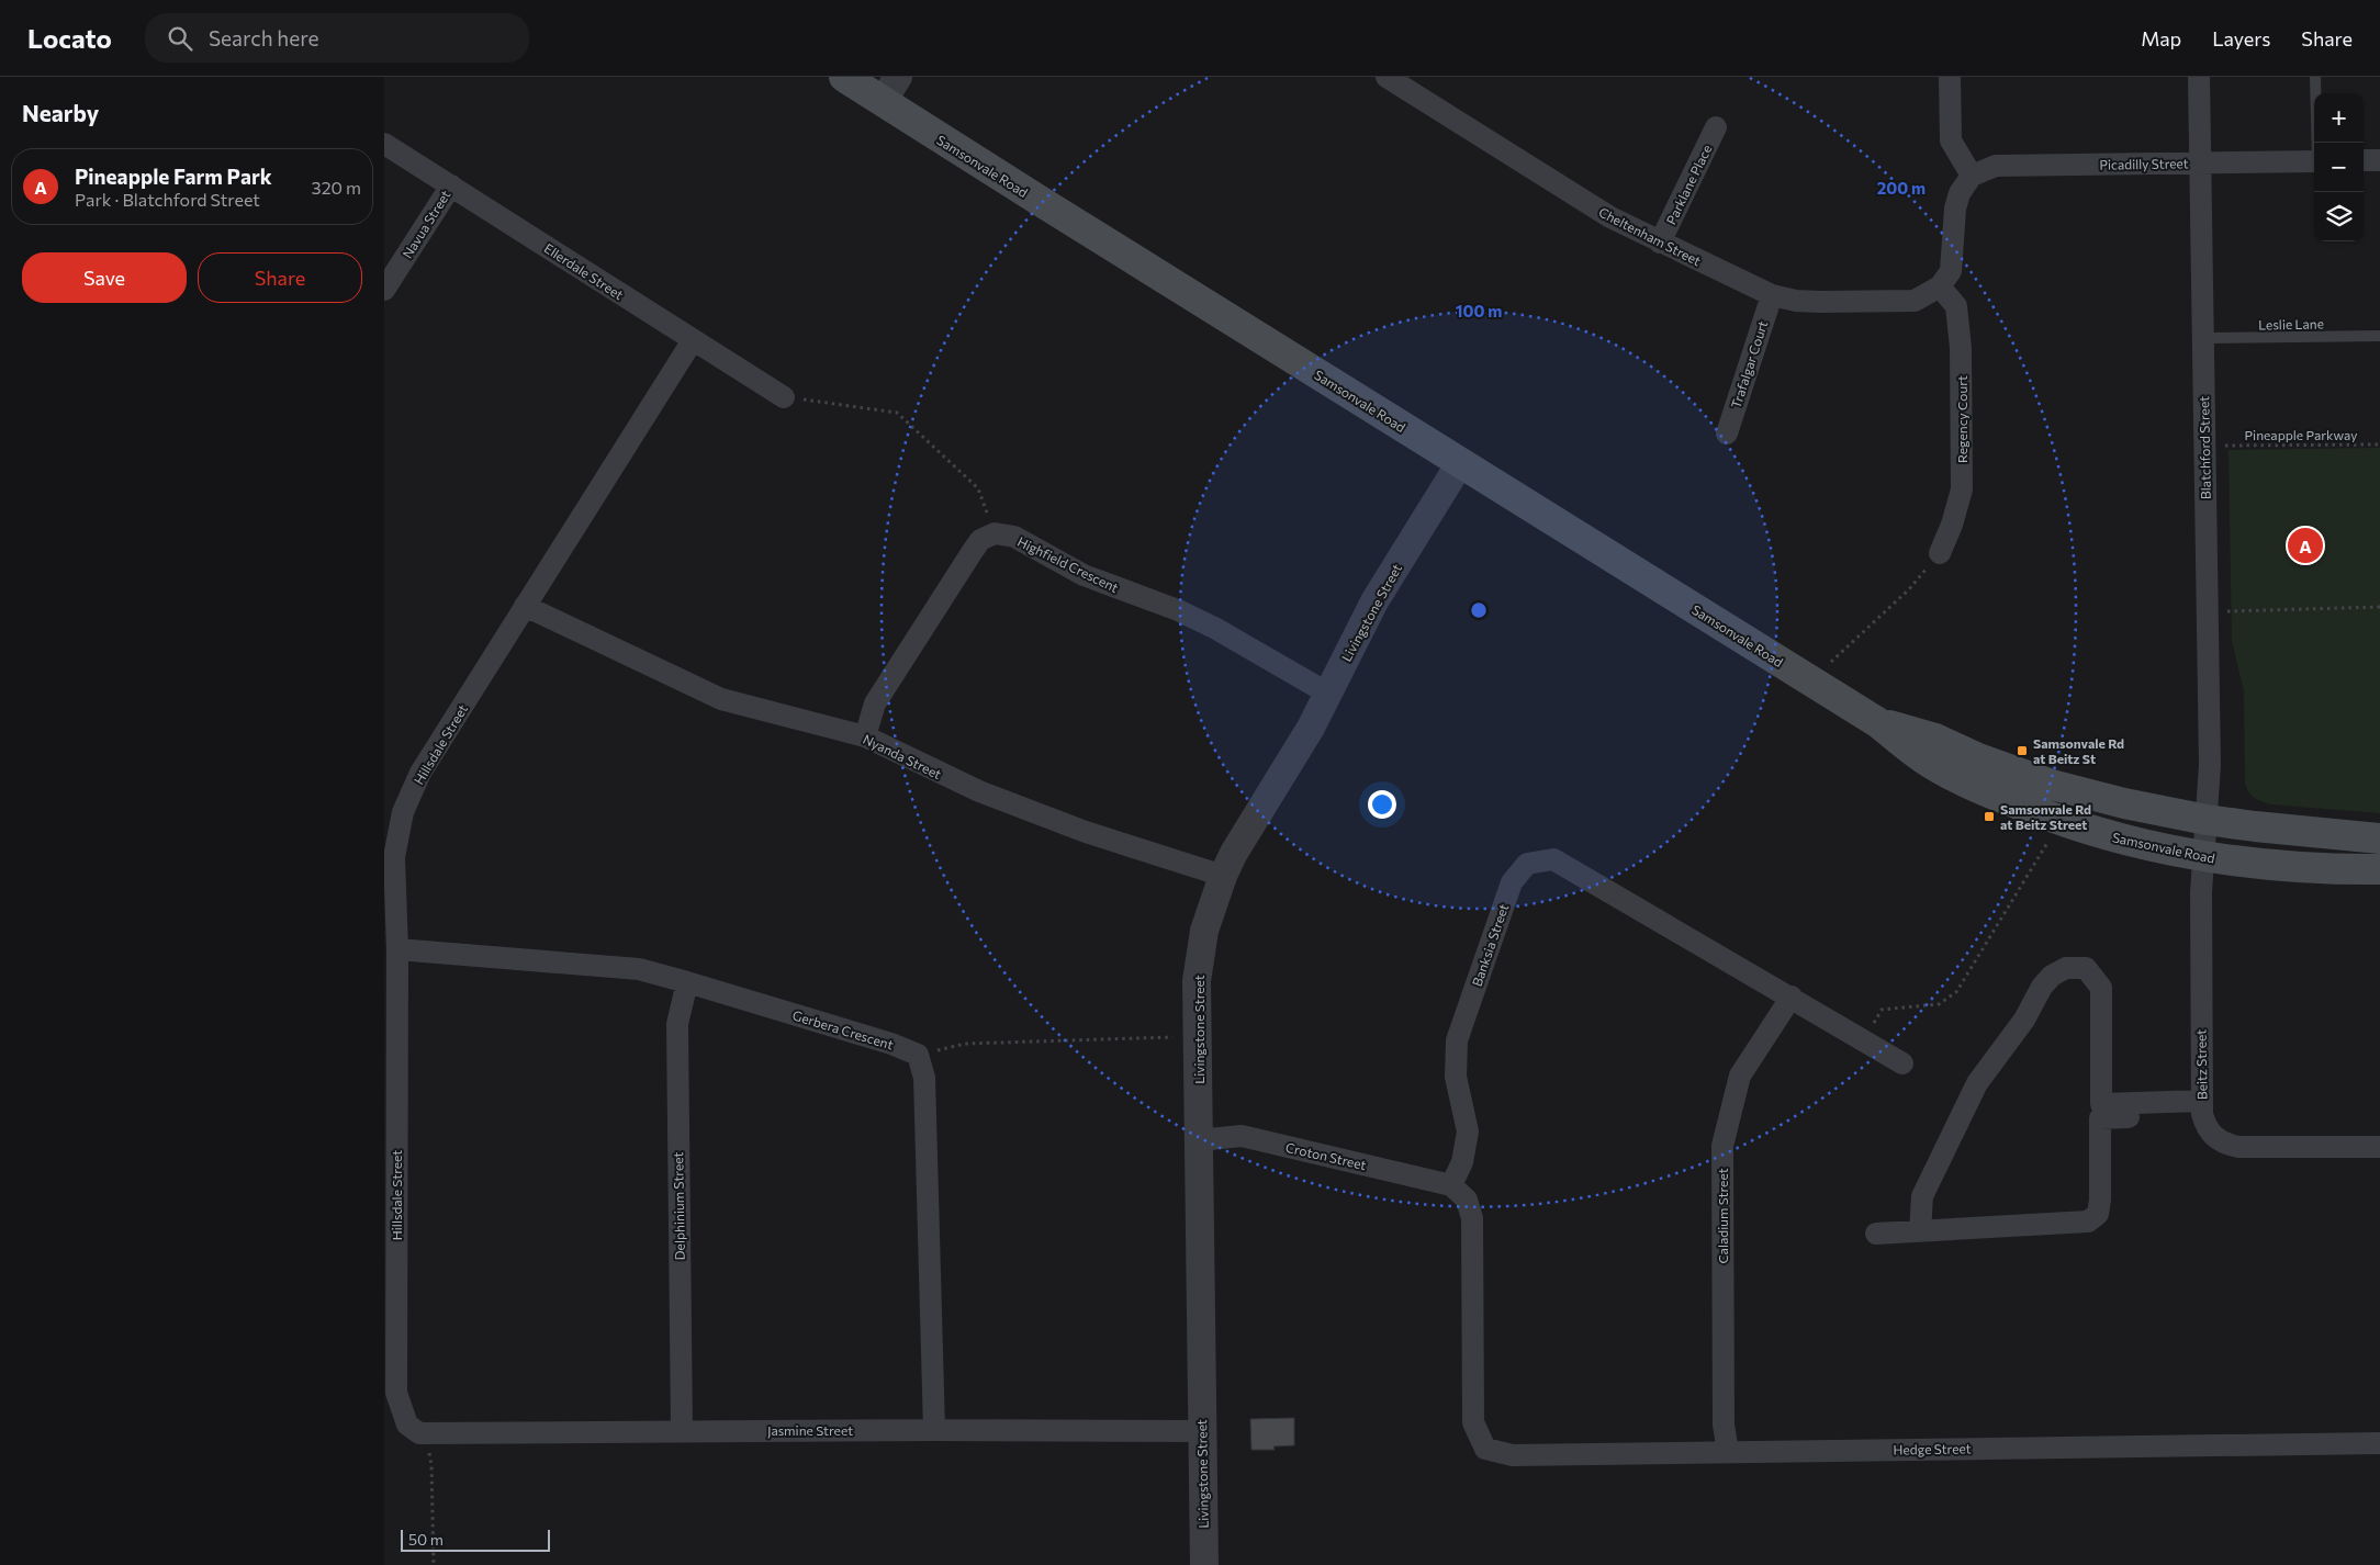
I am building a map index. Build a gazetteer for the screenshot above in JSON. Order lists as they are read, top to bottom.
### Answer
{
  "streets": {
    "main road": ["Samsonvale Road"],
    "street": [
      "Picadilly Street",
      "Parklane Place",
      "Navua Street",
      "Cheltenham Street",
      "Ellerdale Street",
      "Trafalgar Court",
      "Regency Court",
      "Blatchford Street",
      "Highfield Crescent",
      "Livingstone Street",
      "Hillsdale Street",
      "Nyanda Street",
      "Banksia Street",
      "Gerbera Crescent",
      "Beitz Street",
      "Croton Street",
      "Delphinium Street",
      "Caladium Street",
      "Jasmine Street",
      "Hedge Street"
    ],
    "lane": ["Leslie Lane"],
    "path": ["Pineapple Parkway"]
  },
  "crossings": [
    ["Picadilly Street", "Blatchford Street"],
    ["Samsonvale Road", "Blatchford Street"],
    ["Samsonvale Road", "Livingstone Street"],
    ["Samsonvale Road", "Beitz Street"],
    ["Parklane Place", "Cheltenham Street"],
    ["Navua Street", "Ellerdale Street"],
    ["Cheltenham Street", "Trafalgar Court"],
    ["Cheltenham Street", "Regency Court"],
    ["Ellerdale Street", "Hillsdale Street"],
    ["Leslie Lane", "Blatchford Street"],
    ["Blatchford Street", "Beitz Street"],
    ["Highfield Crescent", "Livingstone Street"],
    ["Livingstone Street", "Nyanda Street"],
    ["Livingstone Street", "Croton Street"],
    ["Livingstone Street", "Jasmine Street"],
    ["Hillsdale Street", "Nyanda Street"],
    ["Hillsdale Street", "Gerbera Crescent"],
    ["Hillsdale Street", "Jasmine Street"],
    ["Banksia Street", "Croton Street"],
    ["Banksia Street", "Caladium Street"],
    ["Banksia Street", "Hedge Street"],
    ["Gerbera Crescent", "Delphinium Street"],
    ["Croton Street", "Hedge Street"],
    ["Delphinium Street", "Jasmine Street"],
    ["Caladium Street", "Hedge Street"]
  ],
  "places": {
    "transit": ["Samsonvale Rd at Beitz St", "Samsonvale Rd at Beitz Street"]
  },
  "scale_bar": "50 m",
  "page": {
    "header": "Locato",
    "search": "Search here",
    "nav": ["Map", "Layers", "Share"],
    "heading": "Nearby",
    "map_buttons": ["+", "−"],
    "list": [
      {
        "mark": "A",
        "name": "Pineapple Farm Park",
        "note": "Park · Blatchford Street",
        "value": "320 m"
      }
    ],
    "buttons": ["Save", "Share"],
    "pins": "A",
    "scale": "50 m"
  },
  "rings": ["200 m", "100 m"]
}
